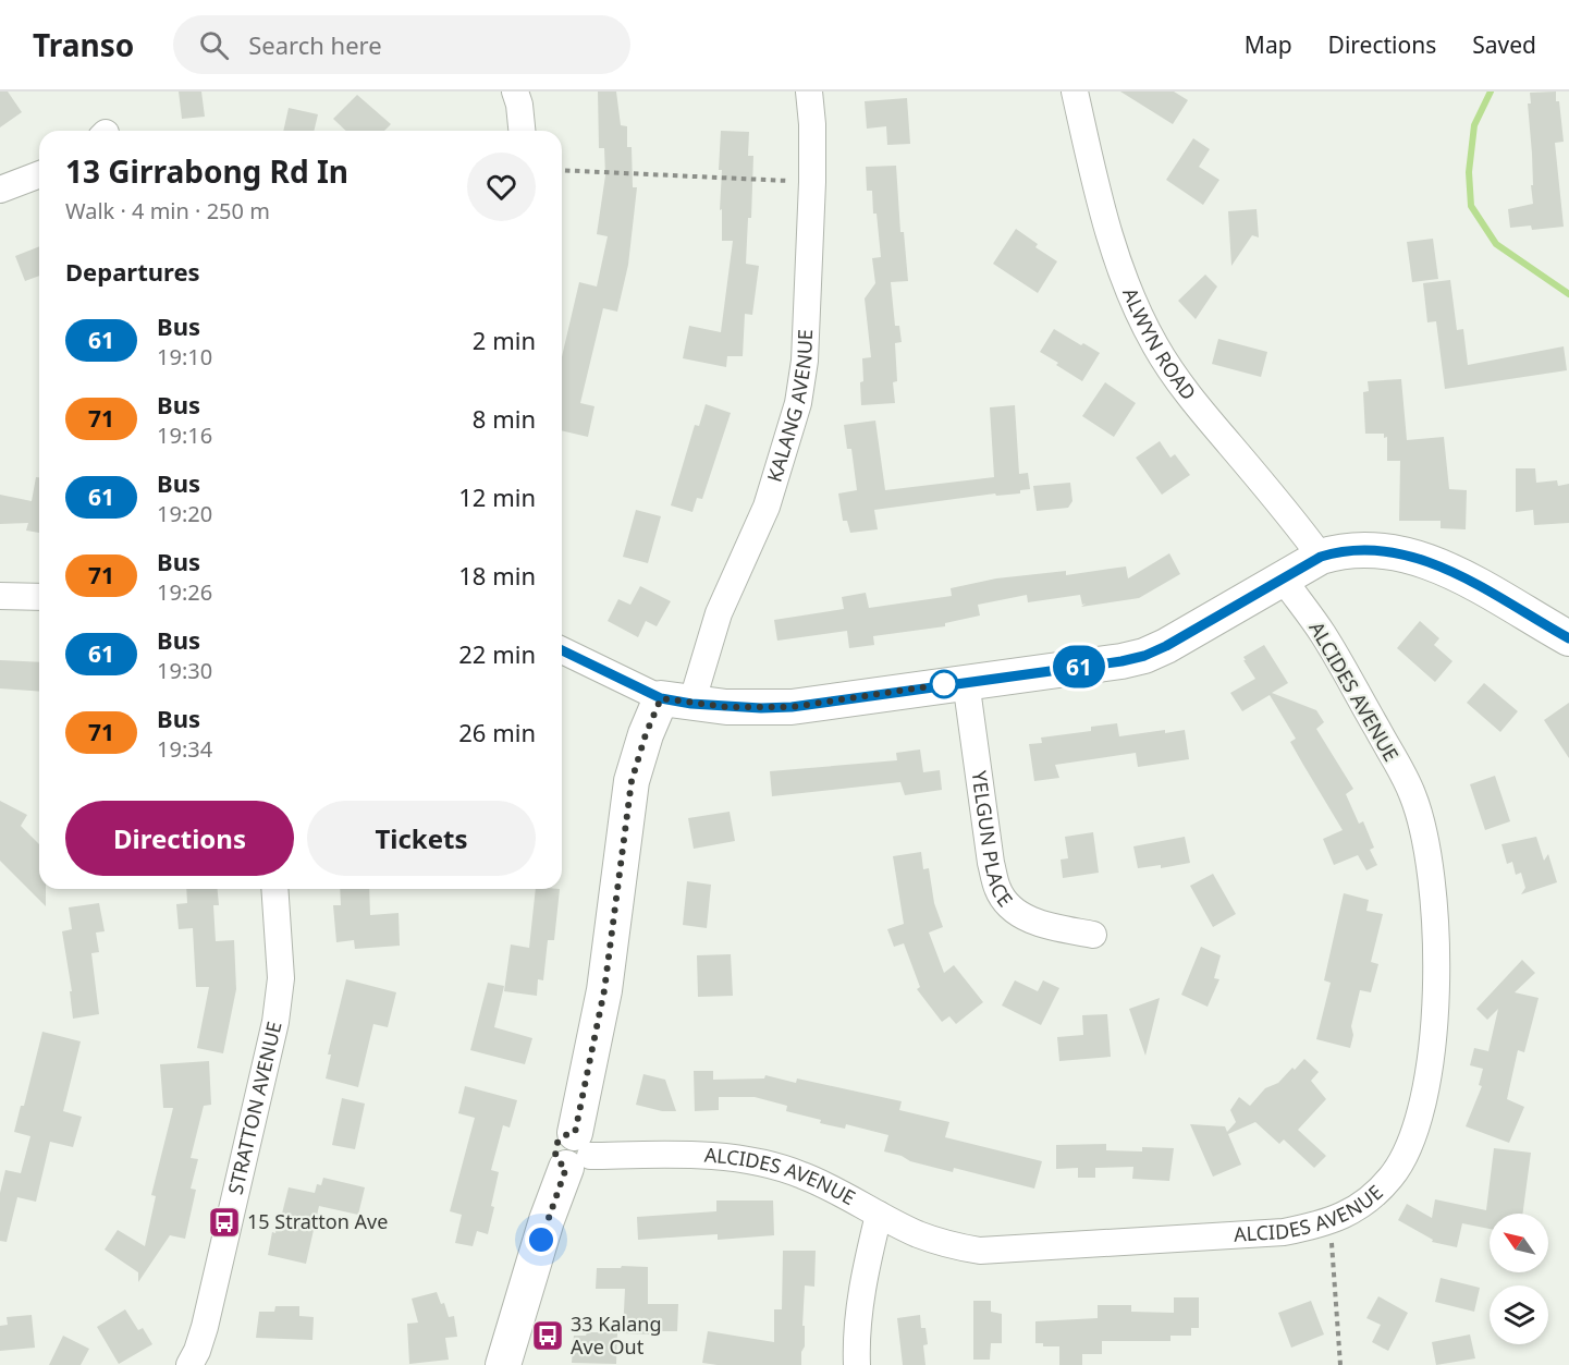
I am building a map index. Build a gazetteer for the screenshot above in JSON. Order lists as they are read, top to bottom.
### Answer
{
  "streets": {
    "street": [
      "ALWYN ROAD",
      "KALANG AVENUE",
      "ALCIDES AVENUE",
      "YELGUN PLACE",
      "STRATTON AVENUE"
    ]
  },
  "crossings": [
    ["KALANG AVENUE", "ALCIDES AVENUE"]
  ],
  "places": {
    "bus stop": ["15 Stratton Ave", "33 Kalang Ave Out"]
  },
  "lines": ["bus line 61"],
  "north": "top left",
  "page": {
    "header": "Transo",
    "search": "Search here",
    "nav": ["Map", "Directions", "Saved"],
    "on_map": "61",
    "heading": [
      ["13 Girrabong Rd In", "Walk · 4 min · 250 m"],
      "Departures"
    ],
    "list": [
      {
        "mark": "61",
        "name": "Bus",
        "note": "19:10",
        "value": "2 min"
      },
      {
        "mark": "71",
        "name": "Bus",
        "note": "19:16",
        "value": "8 min"
      },
      {
        "mark": "61",
        "name": "Bus",
        "note": "19:20",
        "value": "12 min"
      },
      {
        "mark": "71",
        "name": "Bus",
        "note": "19:26",
        "value": "18 min"
      },
      {
        "mark": "61",
        "name": "Bus",
        "note": "19:30",
        "value": "22 min"
      },
      {
        "mark": "71",
        "name": "Bus",
        "note": "19:34",
        "value": "26 min"
      }
    ],
    "buttons": ["Directions", "Tickets"]
  }
}
